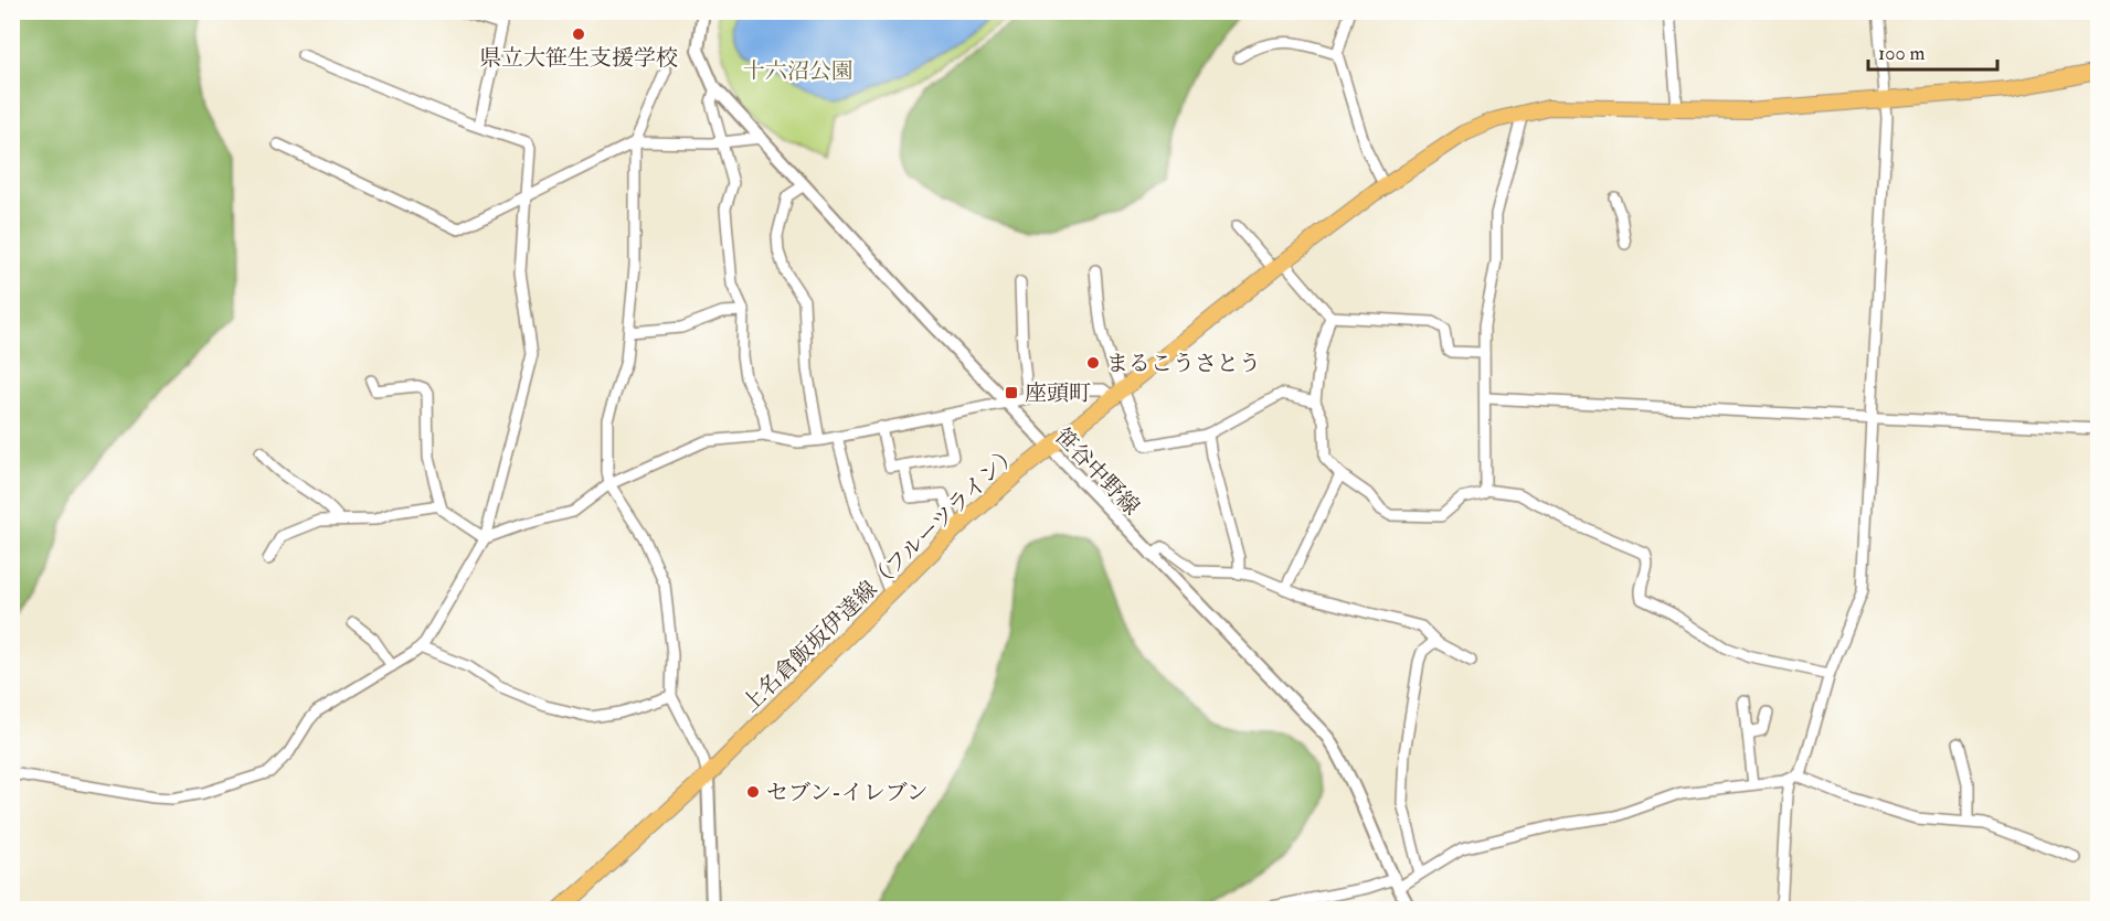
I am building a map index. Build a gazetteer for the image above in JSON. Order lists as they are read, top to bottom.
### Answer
{
  "streets": {
    "main road": ["上名倉飯坂伊達線（フルーツライン）"],
    "street": ["笹谷中野線"]
  },
  "crossings": [
    ["笹谷中野線", "上名倉飯坂伊達線（フルーツライン）"]
  ],
  "parks": ["十六沼公園"],
  "places": {
    "other": ["県立大笹生支援学校", "まるこうさとう", "セブン-イレブン"],
    "transit": ["座頭町"]
  },
  "scale_bar": "100 m"
}
